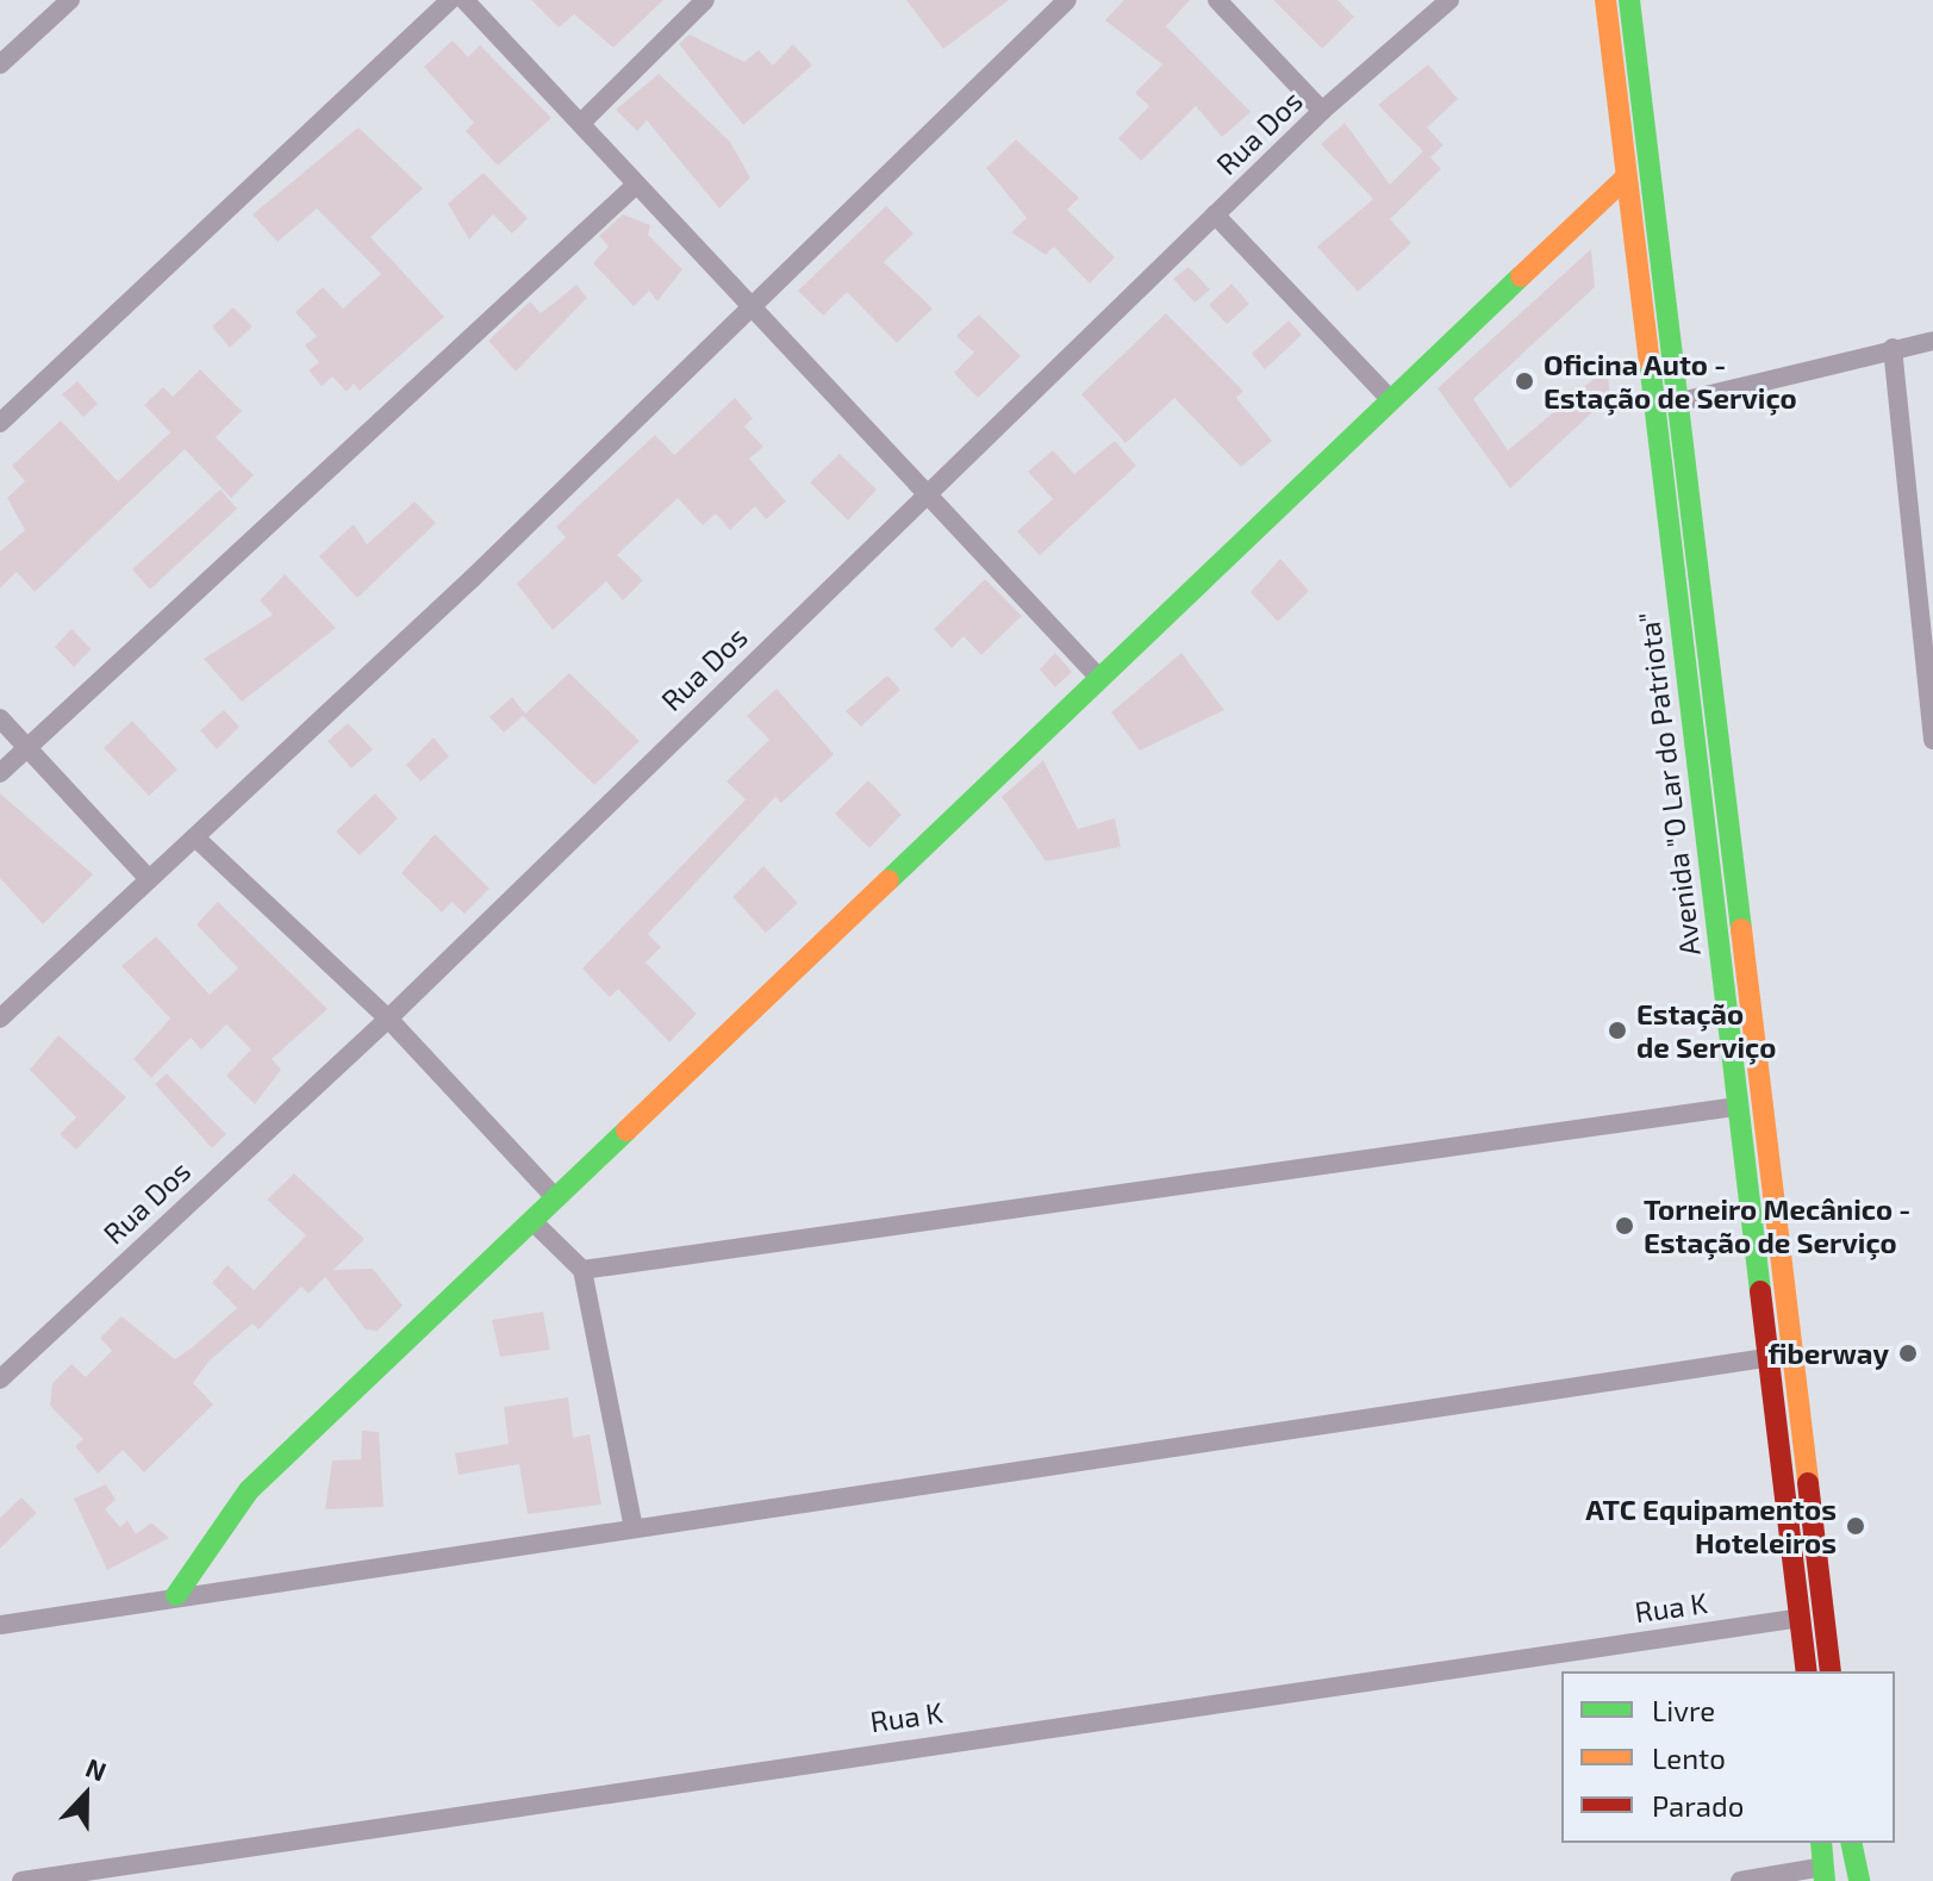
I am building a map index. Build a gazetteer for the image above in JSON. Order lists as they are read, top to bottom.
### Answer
{
  "streets": {
    "main road": ["Avenida \"O Lar do Patriota\""],
    "street": ["Rua Dos", "Rua K"]
  },
  "crossings": [
    ["Avenida \"O Lar do Patriota\"", "Rua K"]
  ],
  "places": [
    "Oficina Auto - Estação de Serviço",
    "Estação de Serviço",
    "Torneiro Mecânico - Estação de Serviço",
    "fiberway",
    "ATC Equipamentos Hoteleiros"
  ],
  "legend": ["Livre", "Lento", "Parado"],
  "north": "top"
}
